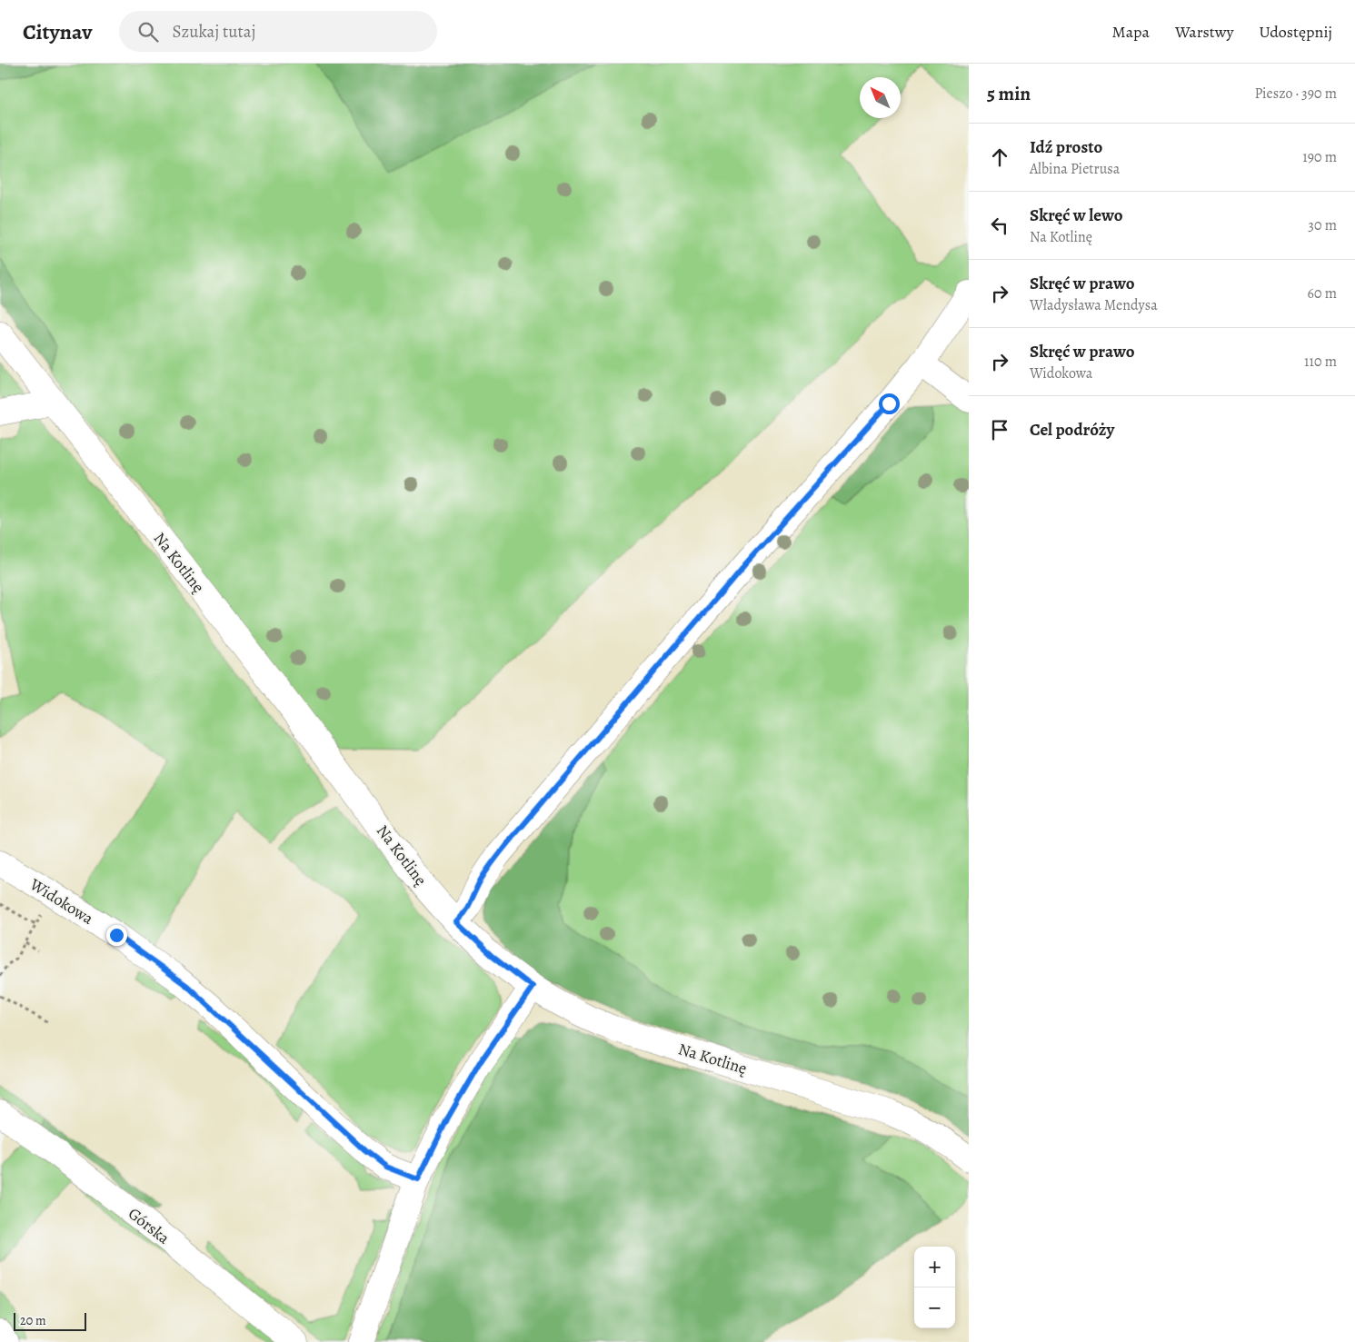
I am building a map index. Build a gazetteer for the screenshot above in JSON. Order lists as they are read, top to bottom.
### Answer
{
  "streets": {
    "street": ["Na Kotlinę", "Widokowa", "Górska"]
  },
  "scale_bar": "20 m",
  "north": "top left",
  "page": {
    "header": "Citynav",
    "search": "Szukaj tutaj",
    "nav": ["Mapa", "Warstwy", "Udostępnij"],
    "heading": ["5 min", "Pieszo · 390 m"],
    "list": [
      ["Idź prosto", "Albina Pietrusa", "190 m"],
      ["Skręć w lewo", "Na Kotlinę", "30 m"],
      ["Skręć w prawo", "Władysława Mendysa", "60 m"],
      ["Skręć w prawo", "Widokowa", "110 m"],
      "Cel podróży"
    ],
    "map_buttons": ["+", "−"],
    "scale": "20 m"
  }
}
